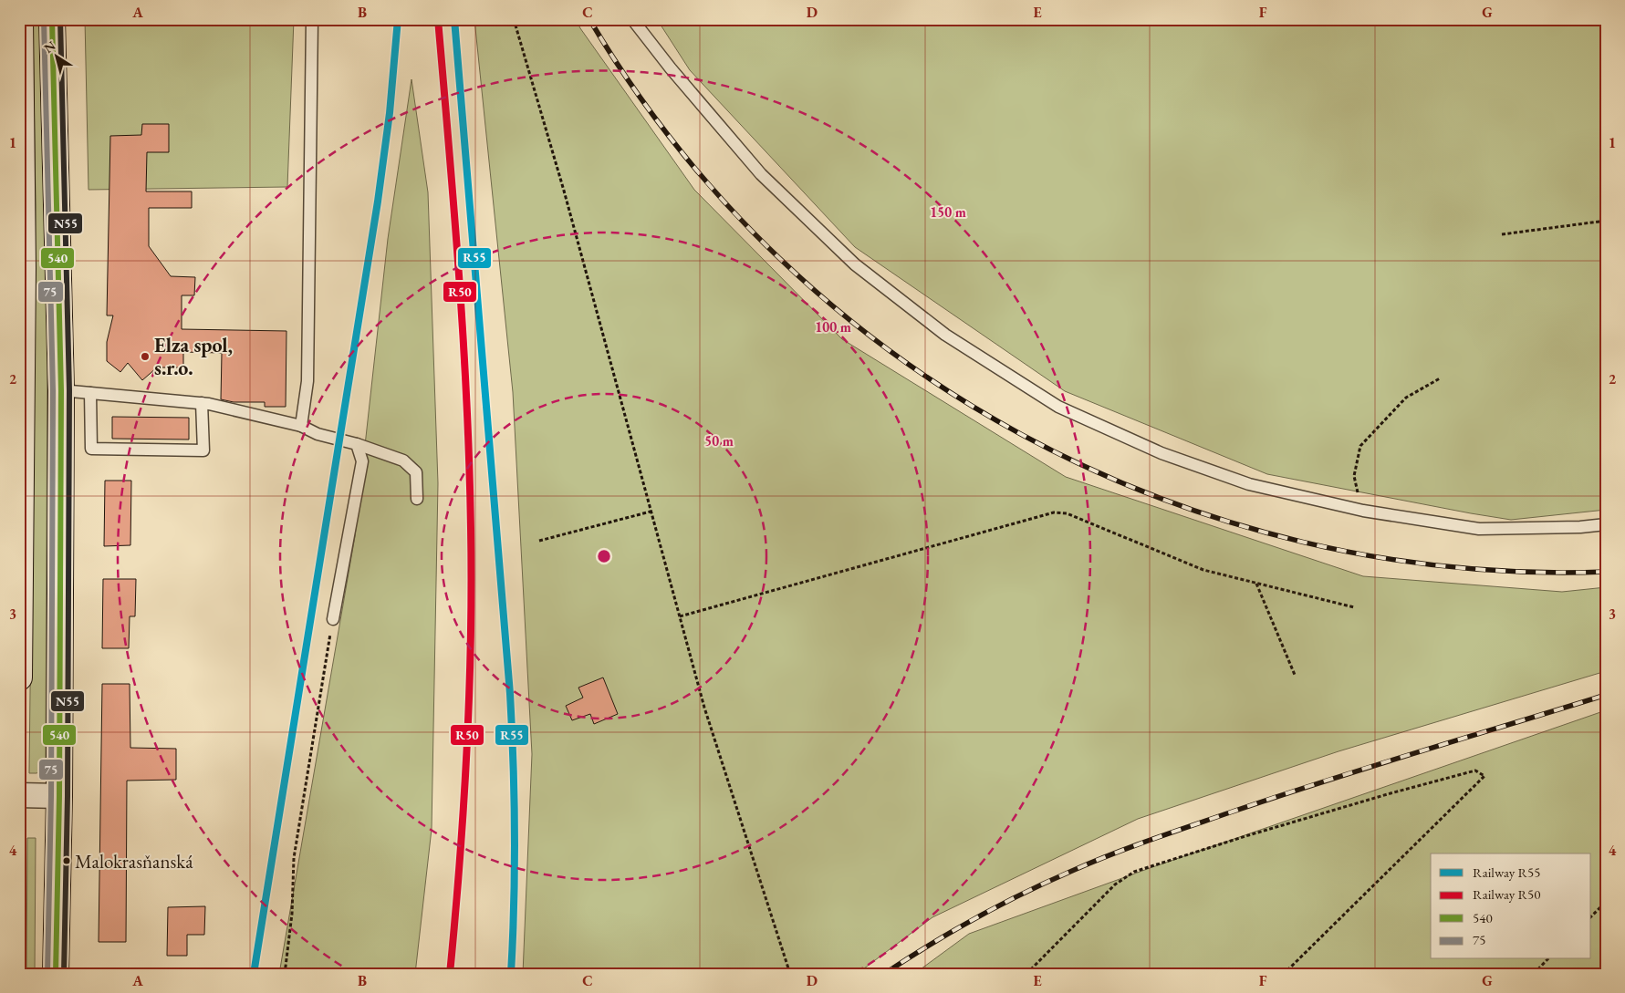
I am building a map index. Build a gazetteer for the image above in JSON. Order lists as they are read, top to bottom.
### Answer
{
  "places": ["Elza spol, s.r.o.", "Malokrasňanská"],
  "lines": [
    "rail line R55",
    "rail line R50",
    "transit line 540",
    "transit line 75",
    "transit line N55"
  ],
  "legend": [
    "Railway R55",
    "Railway R50",
    "540",
    "75"
  ],
  "north": "top left",
  "grid": {
    "columns": [
      "A",
      "B",
      "C",
      "D",
      "E",
      "F",
      "G"
    ],
    "rows": [
      "1",
      "2",
      "3",
      "4"
    ]
  },
  "rings": ["150 m", "100 m", "50 m"]
}
